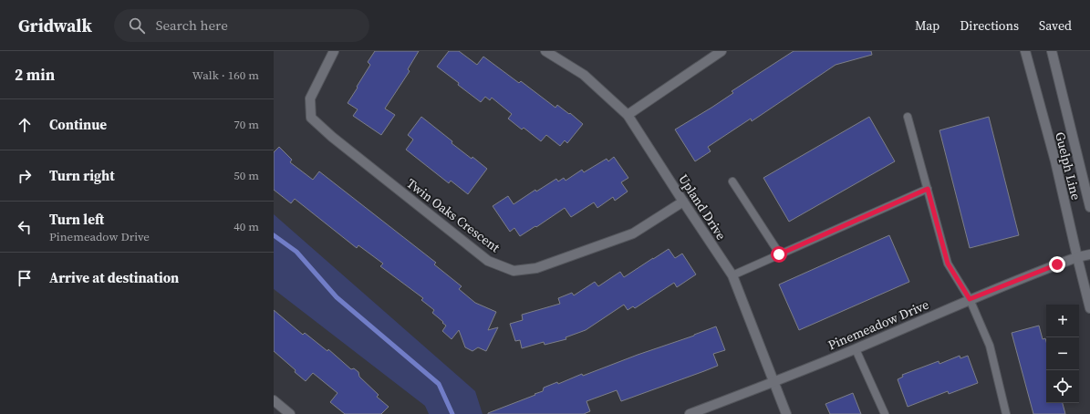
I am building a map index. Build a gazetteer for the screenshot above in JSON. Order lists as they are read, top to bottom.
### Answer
{
  "streets": {
    "street": [
      "Guelph Line",
      "Upland Drive",
      "Twin Oaks Crescent",
      "Pinemeadow Drive"
    ]
  },
  "crossings": [
    ["Guelph Line", "Pinemeadow Drive"],
    ["Upland Drive", "Twin Oaks Crescent"],
    ["Upland Drive", "Pinemeadow Drive"]
  ],
  "page": {
    "header": "Gridwalk",
    "search": "Search here",
    "nav": ["Map", "Directions", "Saved"],
    "heading": ["2 min", "Walk · 160 m"],
    "list": [
      ["Continue", "70 m"],
      ["Turn right", "50 m"],
      ["Turn left", "Pinemeadow Drive", "40 m"],
      "Arrive at destination"
    ],
    "map_buttons": ["+", "−"]
  }
}
